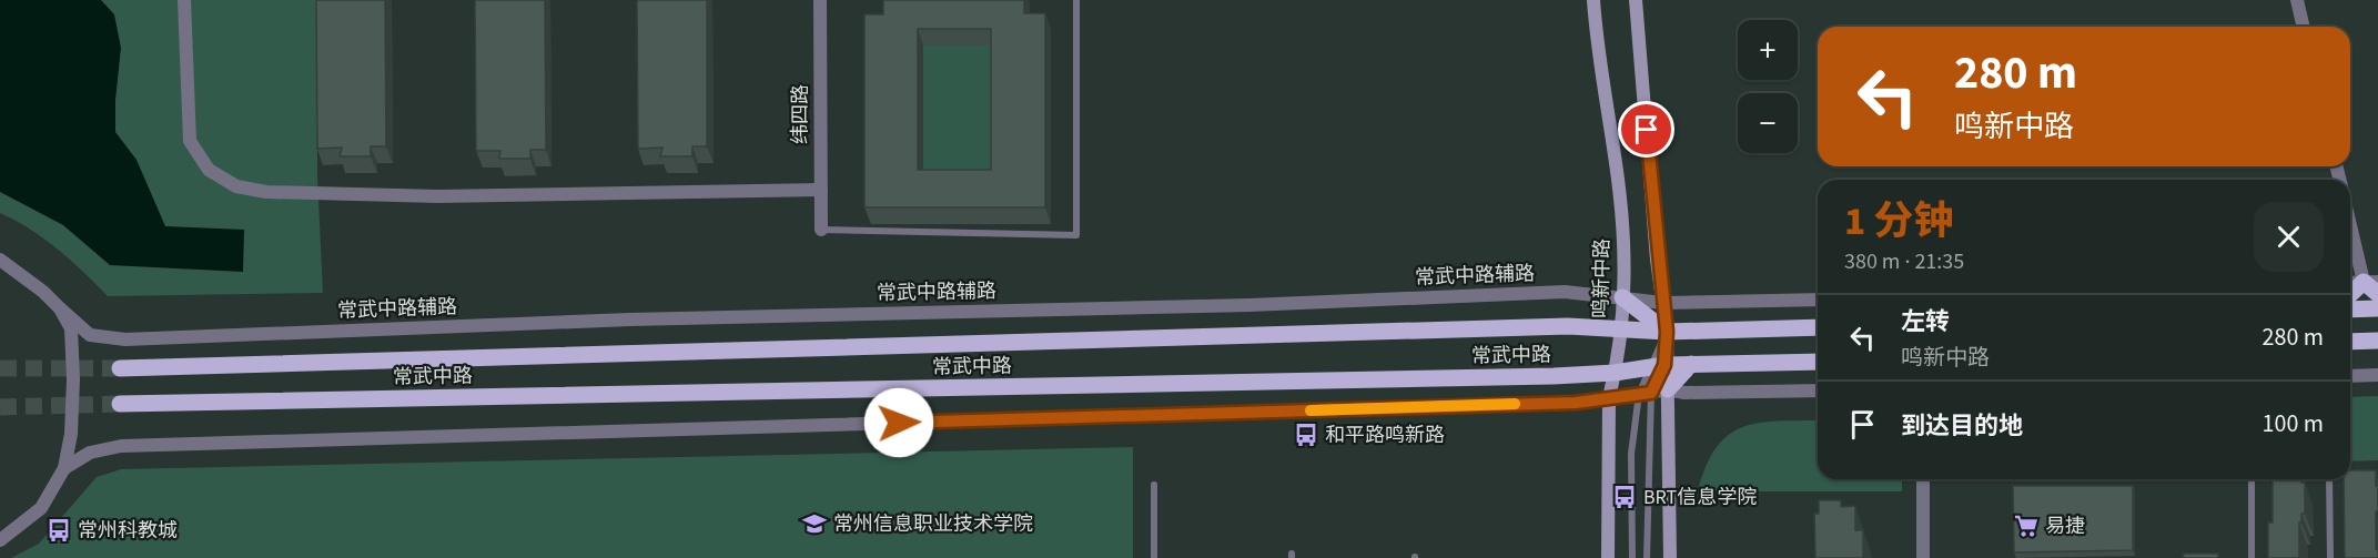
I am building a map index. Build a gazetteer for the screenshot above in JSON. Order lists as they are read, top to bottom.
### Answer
{
  "streets": {
    "main road": ["鸣新中路", "常武中路"],
    "street": ["纬四路", "常武中路辅路"]
  },
  "crossings": [
    ["常武中路辅路", "鸣新中路"],
    ["鸣新中路", "常武中路"]
  ],
  "places": {
    "bus stop": ["和平路鸣新路", "BRT信息学院", "常州科教城"],
    "school or university": ["常州信息职业技术学院"],
    "supermarket": ["易捷"]
  },
  "page": {
    "map_buttons": ["+", "−"],
    "turn": ["280 m", "鸣新中路"],
    "heading": ["1 分钟", "380 m · 21:35"],
    "list": [
      {
        "name": "左转",
        "note": "鸣新中路",
        "value": "280 m"
      },
      {
        "name": "到达目的地",
        "value": "100 m"
      }
    ]
  }
}
